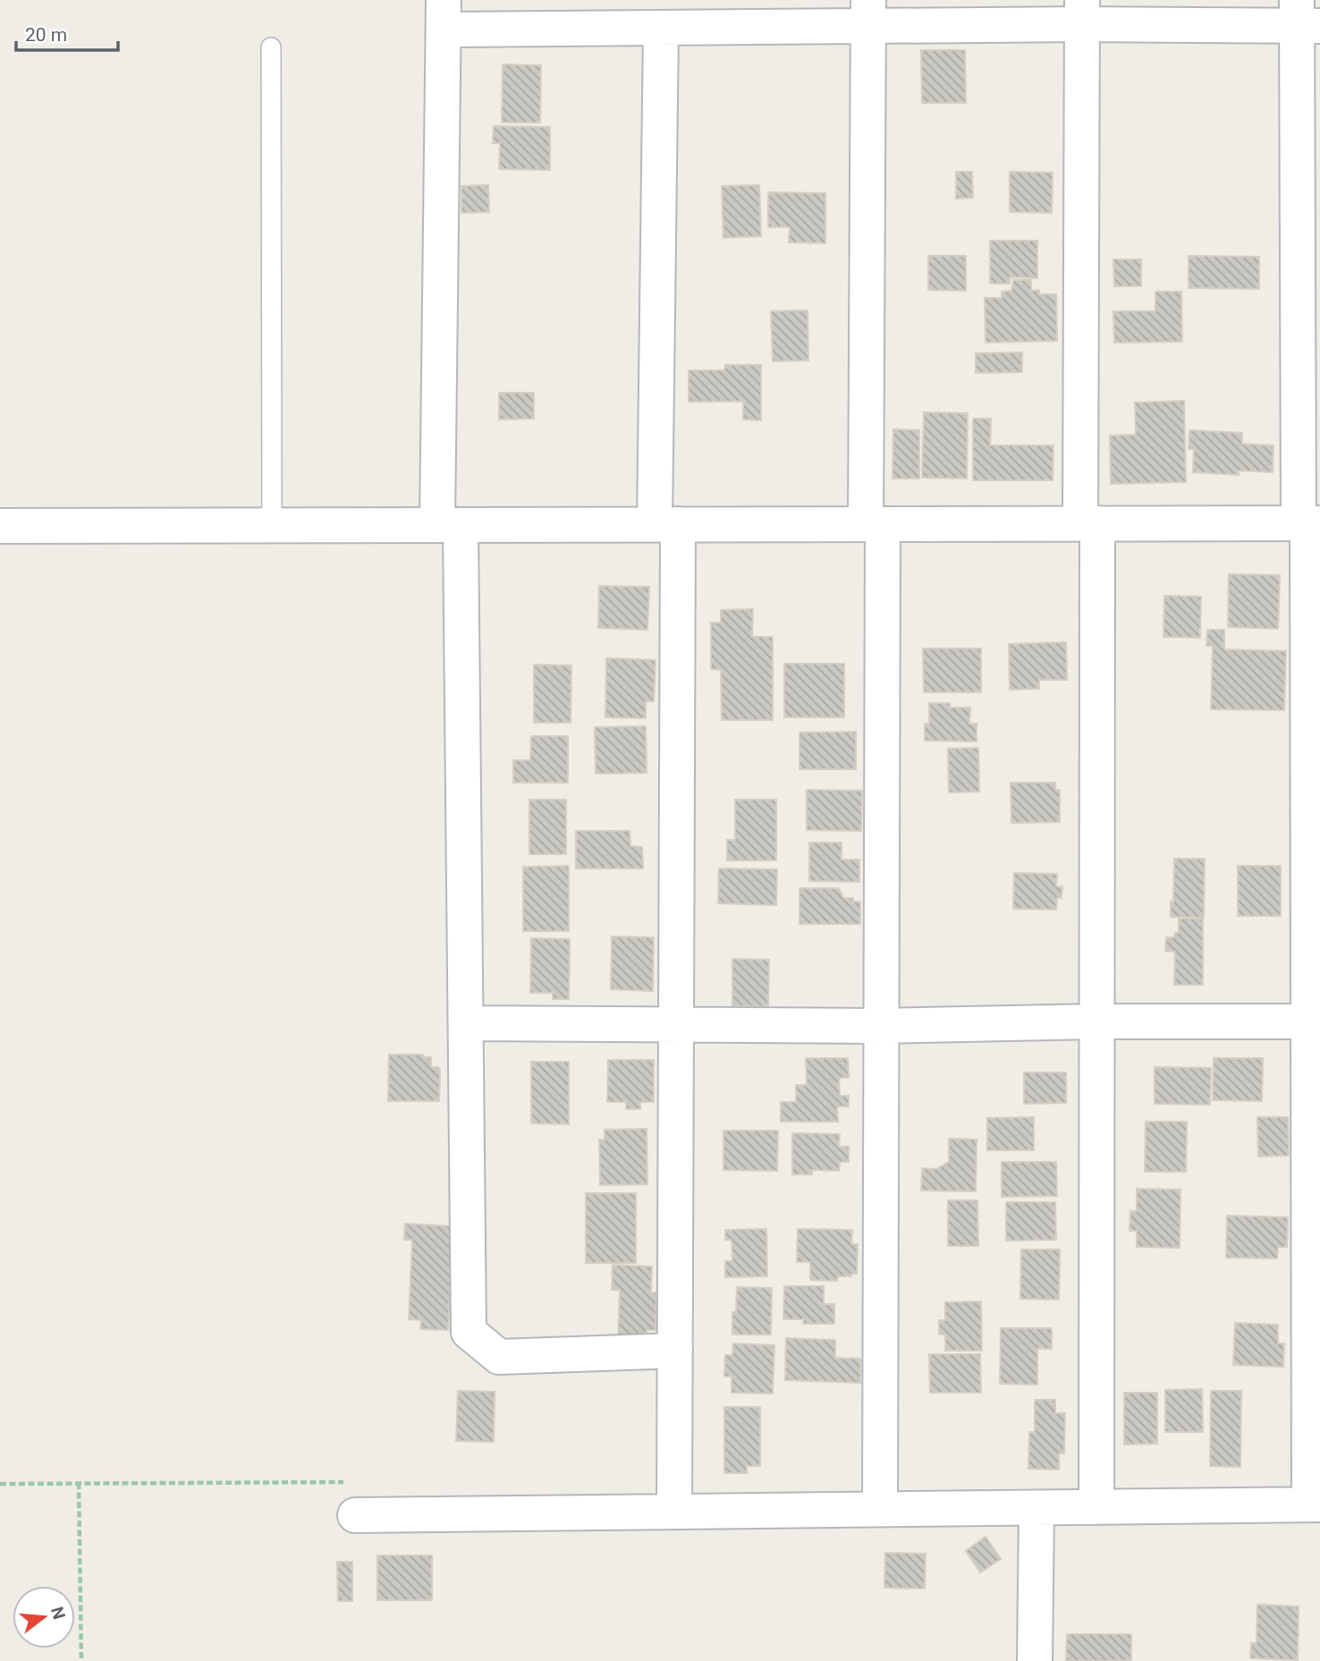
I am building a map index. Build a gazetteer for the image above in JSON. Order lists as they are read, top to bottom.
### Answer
{
  "scale_bar": "20 m",
  "north": "right"
}
